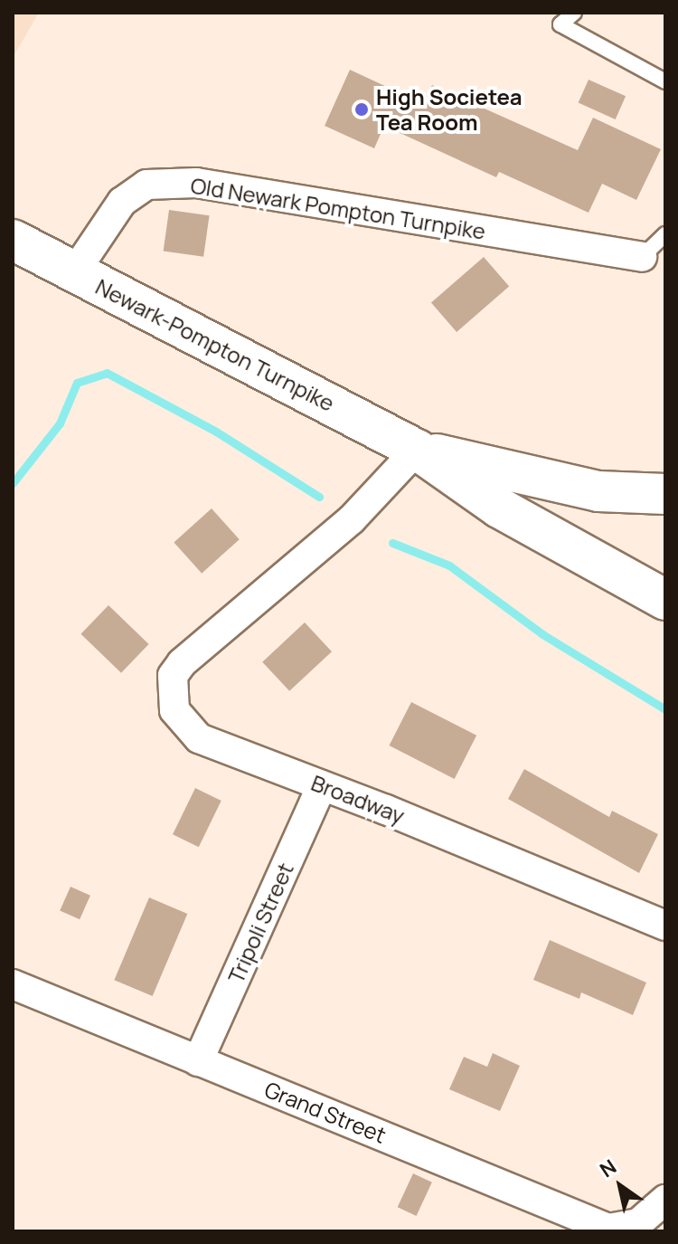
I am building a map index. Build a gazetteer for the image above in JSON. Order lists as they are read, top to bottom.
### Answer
{
  "streets": {
    "main road": ["Newark-Pompton Turnpike"],
    "street": [
      "Old Newark Pompton Turnpike",
      "Broadway",
      "Tripoli Street",
      "Grand Street"
    ]
  },
  "crossings": [
    ["Old Newark Pompton Turnpike", "Newark-Pompton Turnpike"],
    ["Newark-Pompton Turnpike", "Broadway"],
    ["Broadway", "Tripoli Street"],
    ["Tripoli Street", "Grand Street"]
  ],
  "places": ["High Societea Tea Room"],
  "north": "top left"
}
